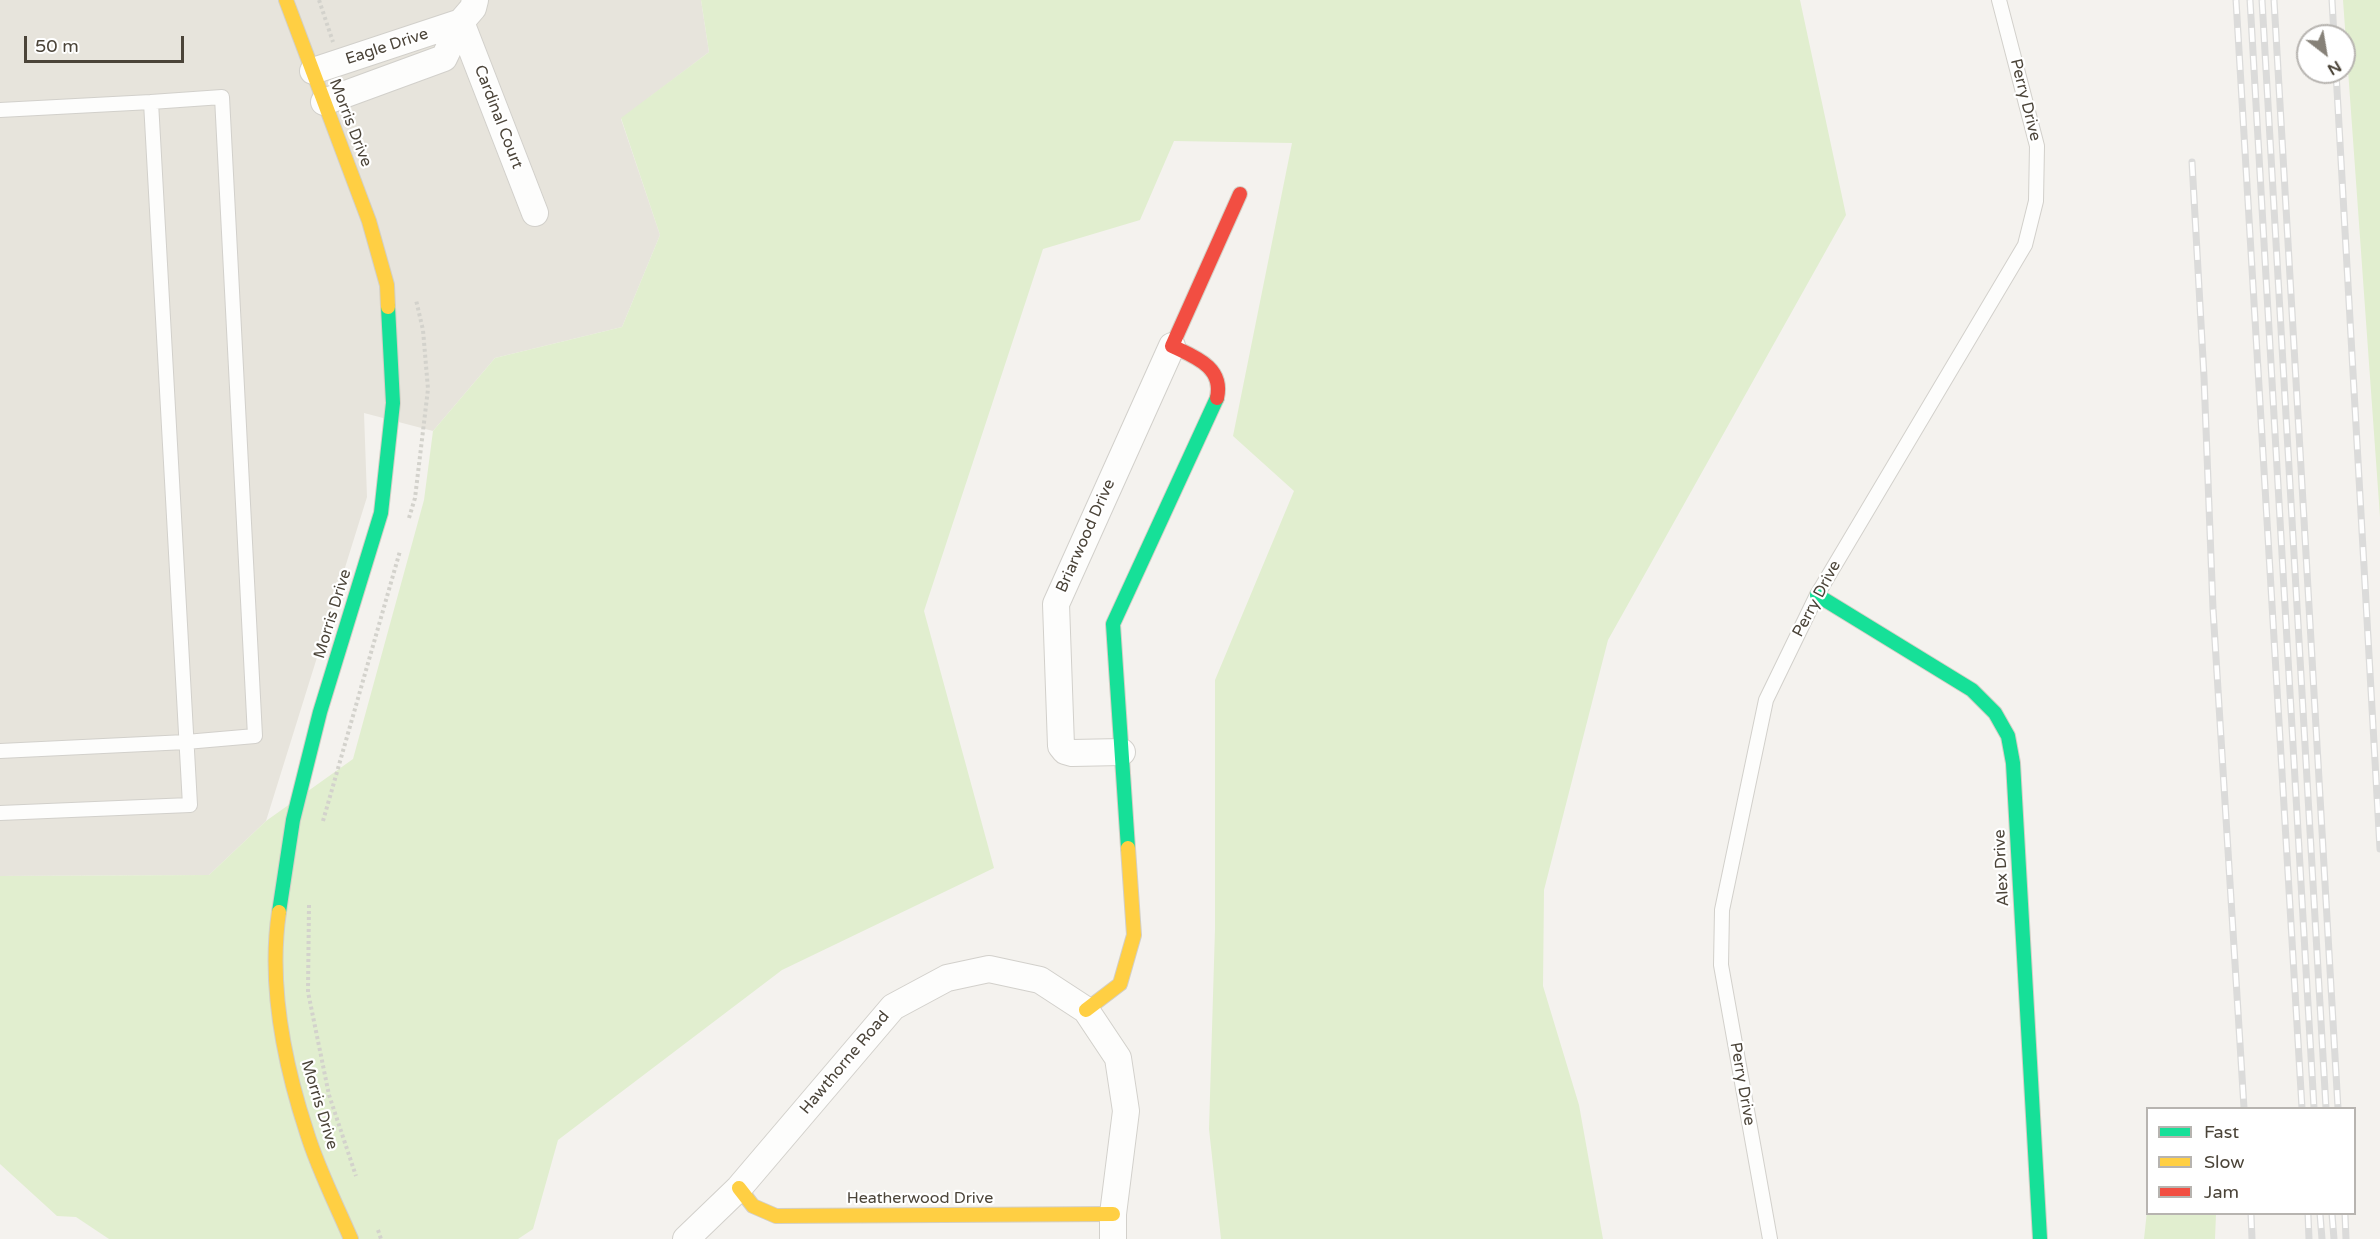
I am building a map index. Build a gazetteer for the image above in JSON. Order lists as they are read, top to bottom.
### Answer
{
  "streets": {
    "street": [
      "Eagle Drive",
      "Cardinal Court",
      "Morris Drive",
      "Briarwood Drive",
      "Alex Drive",
      "Hawthorne Road",
      "Heatherwood Drive"
    ],
    "lane": ["Perry Drive"]
  },
  "crossings": [
    ["Eagle Drive", "Cardinal Court"],
    ["Eagle Drive", "Morris Drive"],
    ["Perry Drive", "Alex Drive"],
    ["Hawthorne Road", "Heatherwood Drive"]
  ],
  "legend": ["Fast", "Slow", "Jam"],
  "scale_bar": "50 m",
  "north": "bottom right"
}
